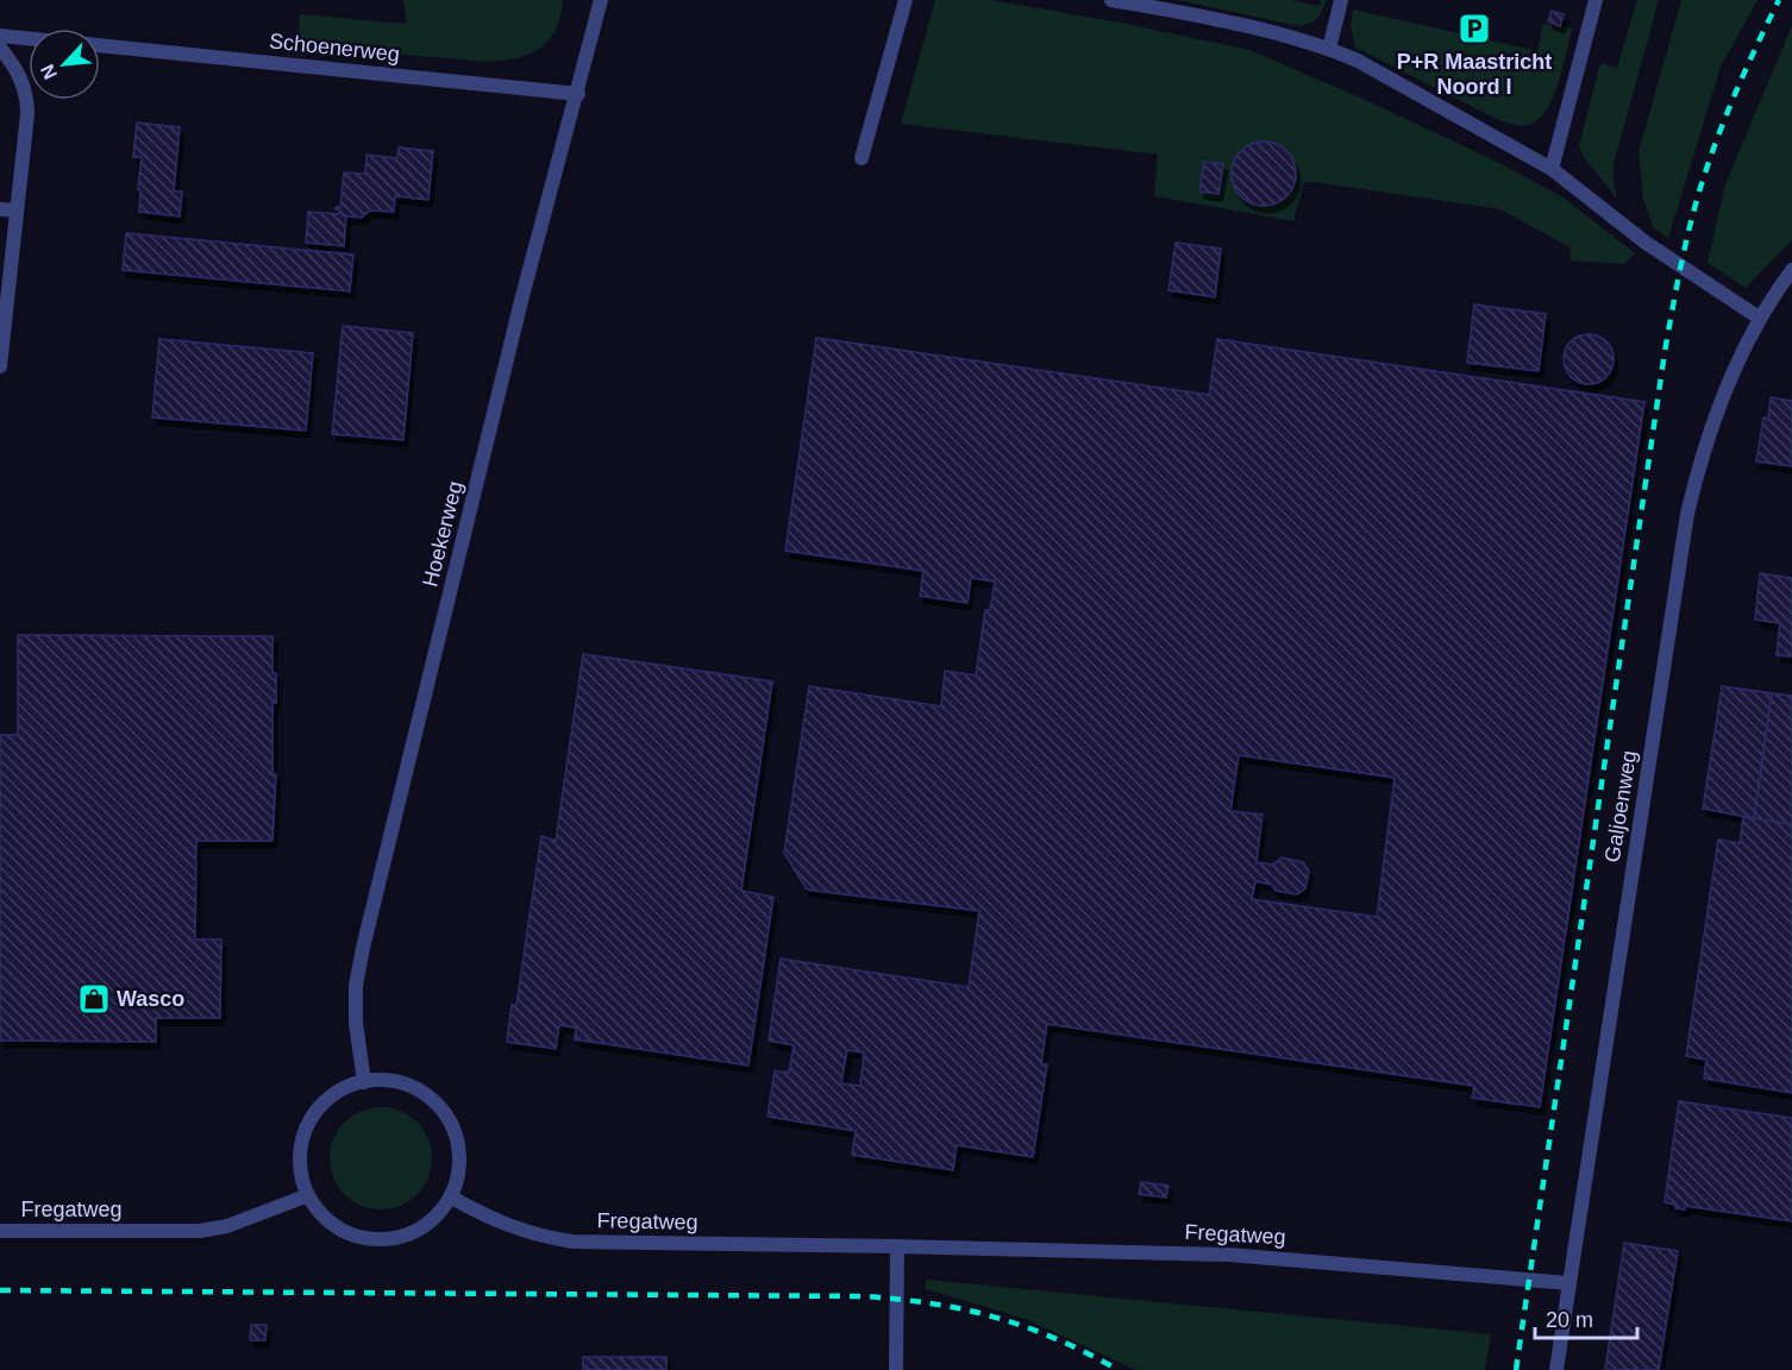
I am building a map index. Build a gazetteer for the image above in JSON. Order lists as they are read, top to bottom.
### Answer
{
  "streets": {
    "street": [
      "Schoenerweg",
      "Hoekerweg",
      "Galjoenweg",
      "Fregatweg"
    ]
  },
  "crossings": [
    ["Schoenerweg", "Hoekerweg"],
    ["Hoekerweg", "Fregatweg"],
    ["Galjoenweg", "Fregatweg"]
  ],
  "places": {
    "parking": ["P+R Maastricht Noord I"],
    "shop": ["Wasco"]
  },
  "scale_bar": "20 m",
  "north": "bottom left"
}
